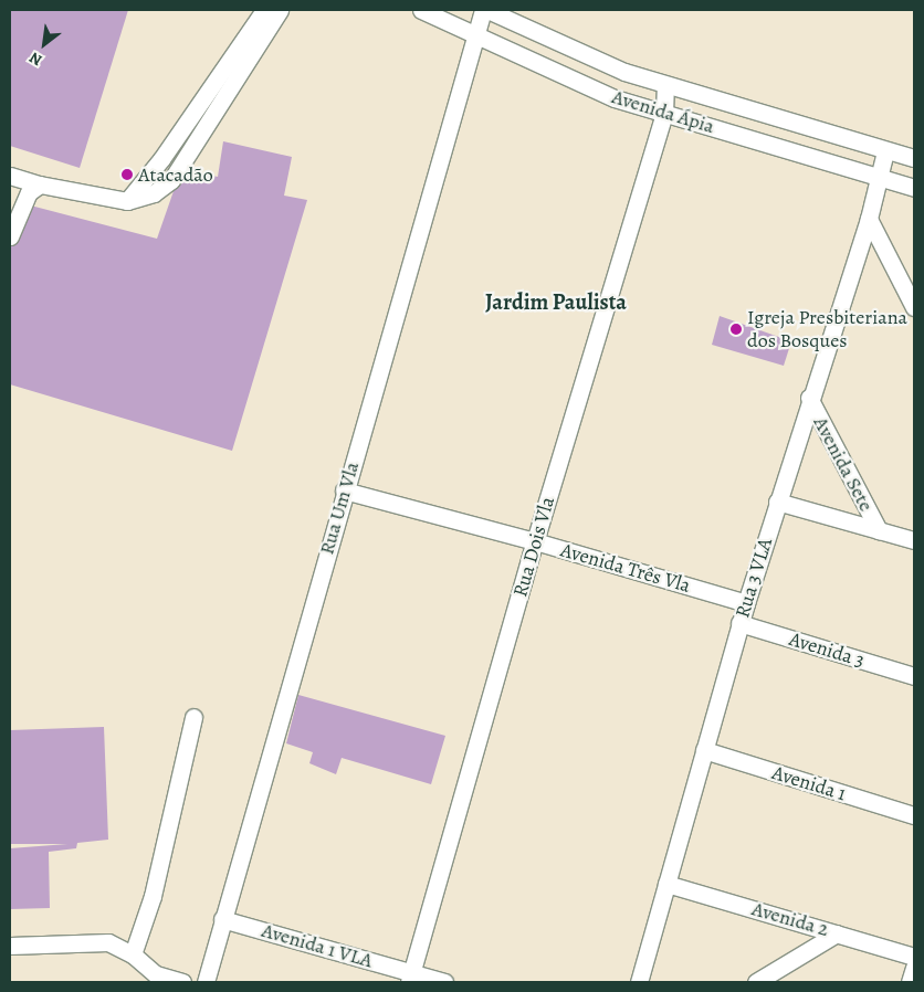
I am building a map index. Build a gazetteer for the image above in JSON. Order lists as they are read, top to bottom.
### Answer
{
  "streets": {
    "street": [
      "Avenida Ápia",
      "Avenida Sete",
      "Rua Um Vla",
      "Rua Dois Vla",
      "Avenida Três Vla",
      "Rua 3 VLA",
      "Avenida 3",
      "Avenida 1",
      "Avenida 2",
      "Avenida 1 VLA"
    ]
  },
  "crossings": [
    ["Avenida Ápia", "Rua Um Vla"],
    ["Avenida Ápia", "Rua Dois Vla"],
    ["Avenida Ápia", "Rua 3 VLA"],
    ["Avenida Sete", "Rua 3 VLA"],
    ["Rua Um Vla", "Avenida Três Vla"],
    ["Rua Um Vla", "Avenida 1 VLA"],
    ["Rua Dois Vla", "Avenida Três Vla"],
    ["Rua Dois Vla", "Avenida 1 VLA"],
    ["Avenida Três Vla", "Rua 3 VLA"],
    ["Rua 3 VLA", "Avenida 3"],
    ["Rua 3 VLA", "Avenida 1"],
    ["Rua 3 VLA", "Avenida 2"]
  ],
  "districts": ["Jardim Paulista"],
  "places": ["Atacadão", "Igreja Presbiteriana dos Bosques"],
  "north": "bottom left"
}
